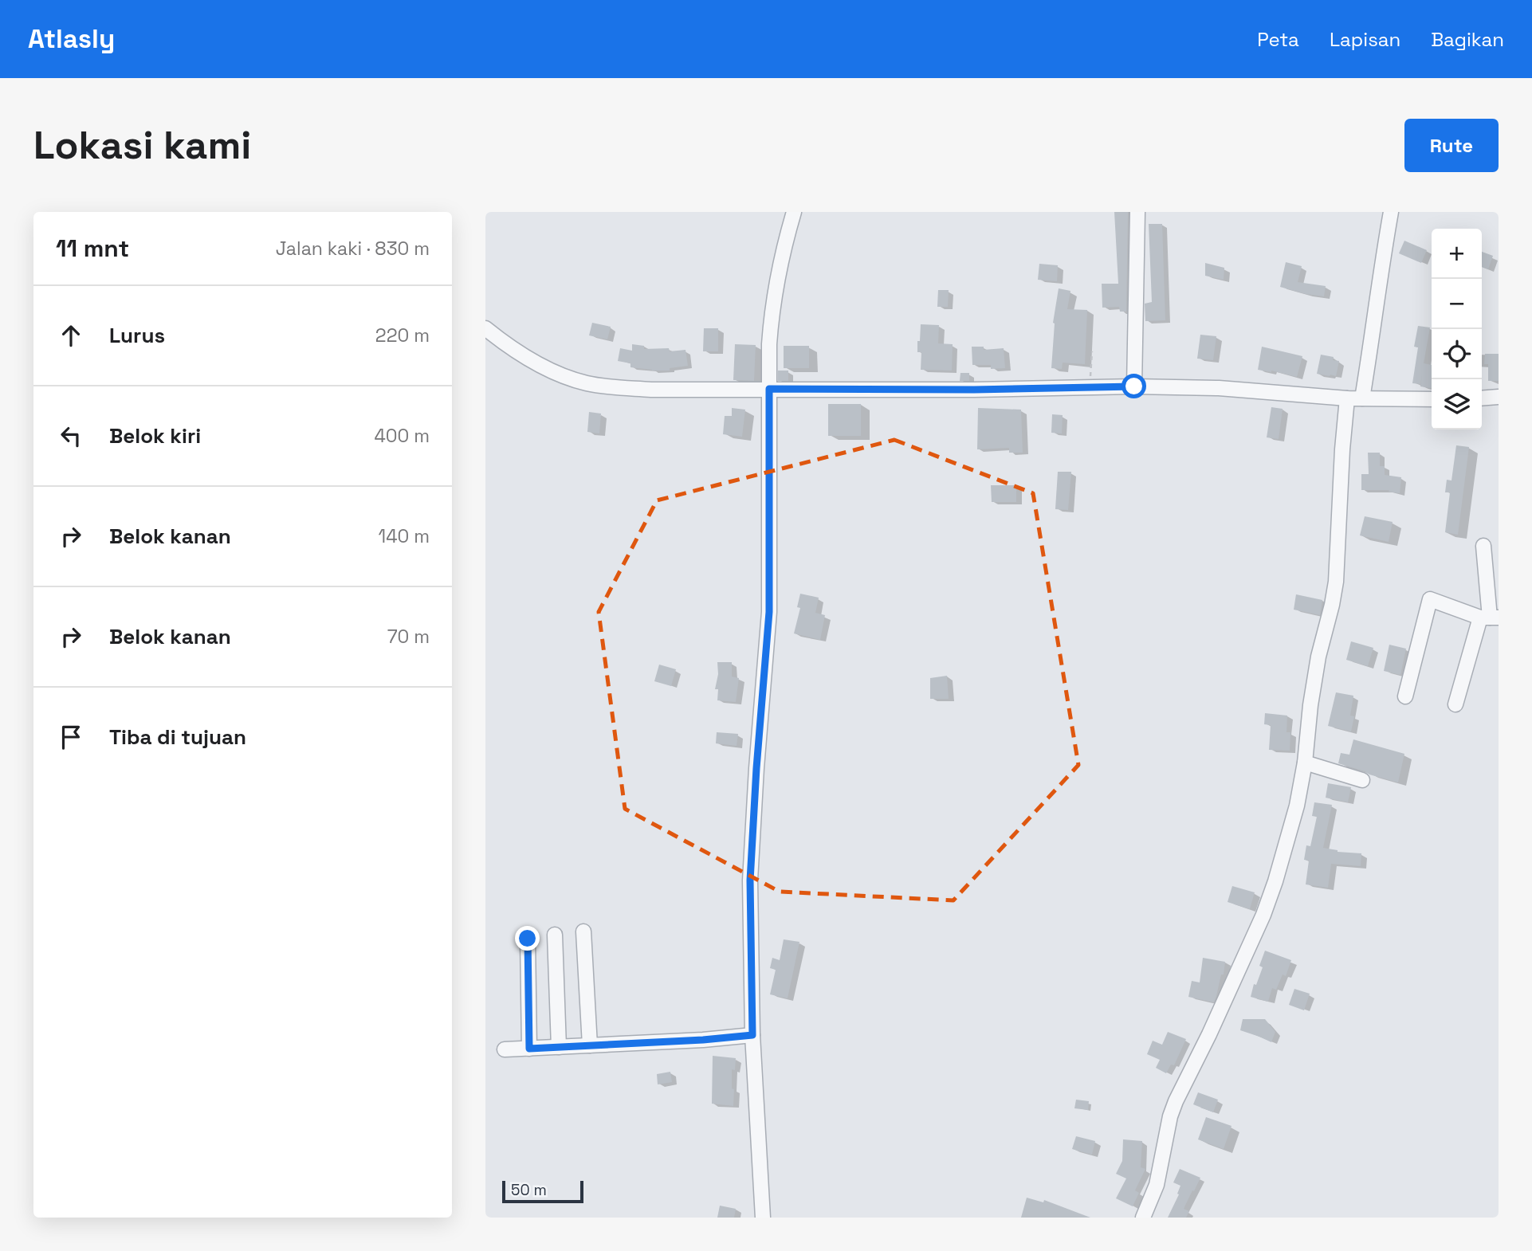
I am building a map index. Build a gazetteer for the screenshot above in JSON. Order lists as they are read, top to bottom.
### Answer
{
  "scale_bar": "50 m",
  "page": {
    "header": "Atlasly",
    "nav": ["Peta", "Lapisan", "Bagikan"],
    "buttons": "Rute",
    "title": "Lokasi kami",
    "heading": ["11 mnt", "Jalan kaki · 830 m"],
    "map_buttons": ["+", "−"],
    "list": [
      ["Lurus", "220 m"],
      ["Belok kiri", "400 m"],
      ["Belok kanan", "140 m"],
      ["Belok kanan", "70 m"],
      "Tiba di tujuan"
    ],
    "scale": "50 m"
  }
}
